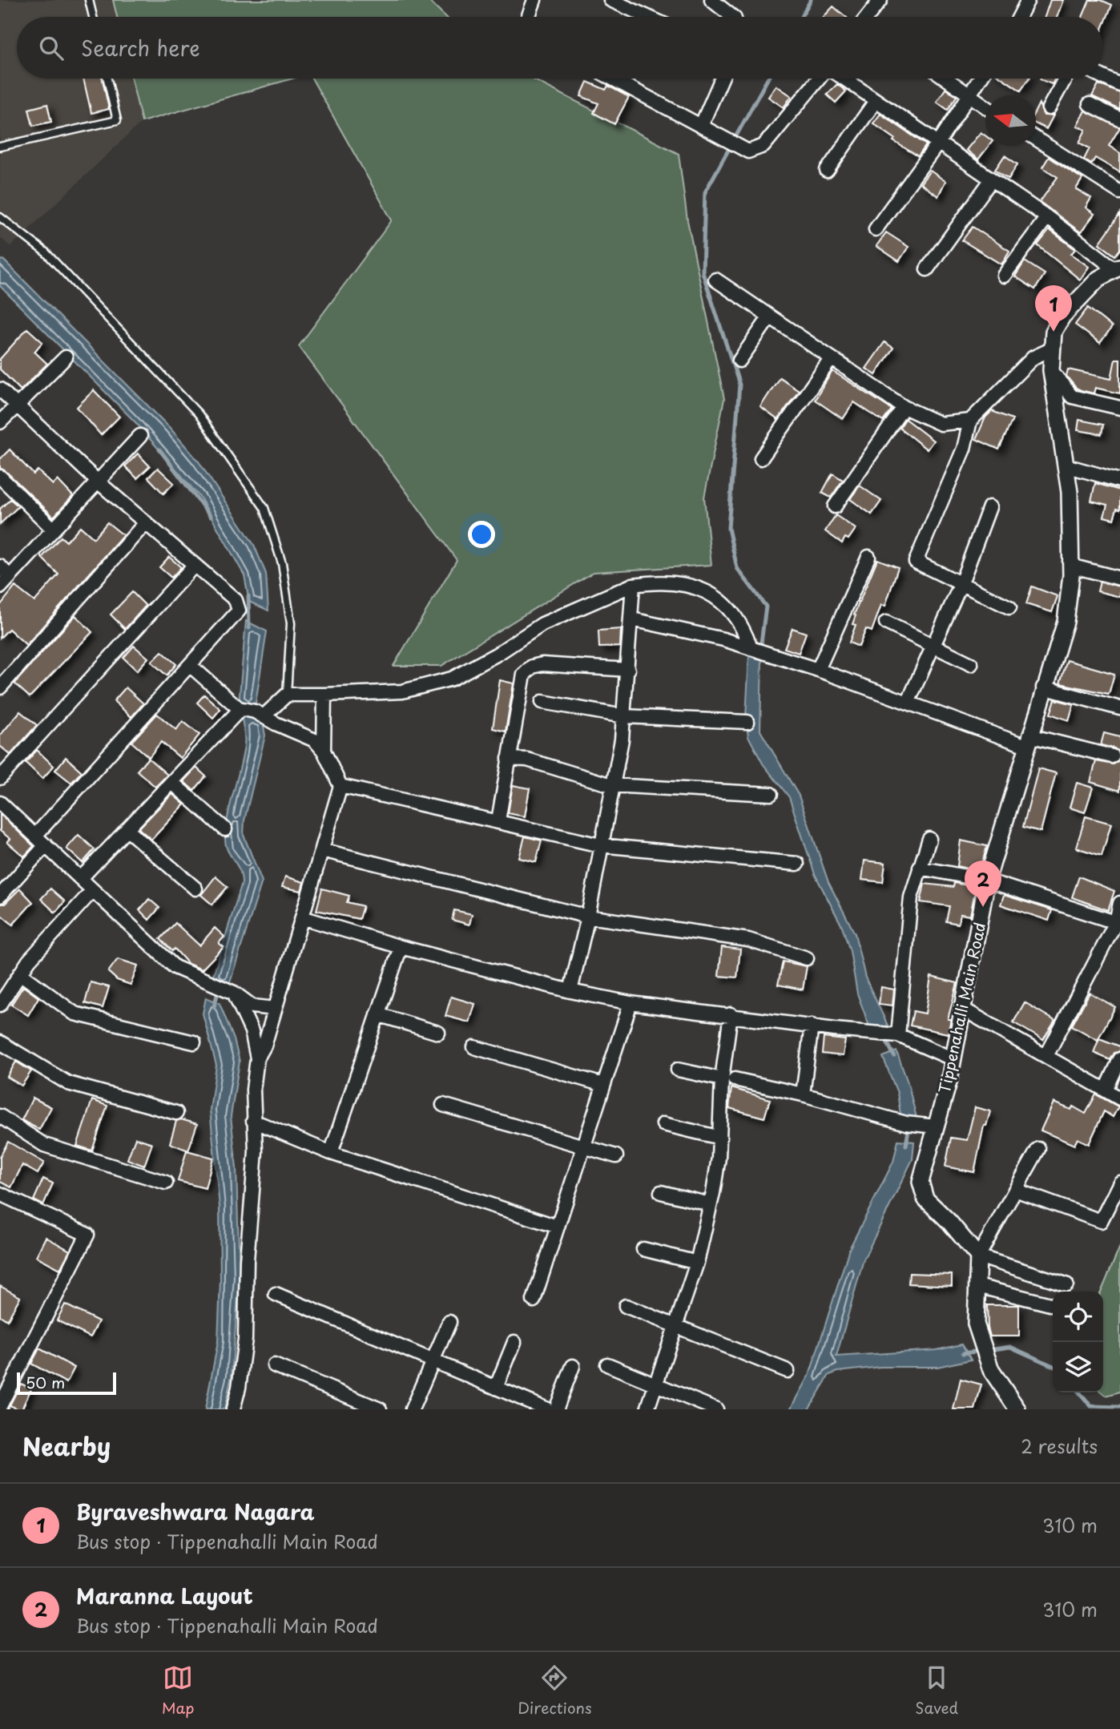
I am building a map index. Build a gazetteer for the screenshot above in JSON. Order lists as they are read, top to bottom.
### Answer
{
  "streets": {
    "street": ["Tippenahalli Main Road"]
  },
  "scale_bar": "50 m",
  "north": "left",
  "page": {
    "search": "Search here",
    "pins": ["1", "2"],
    "scale": "50 m",
    "heading": ["Nearby", "2 results"],
    "list": [
      {
        "mark": "1",
        "name": "Byraveshwara Nagara",
        "note": "Bus stop · Tippenahalli Main Road",
        "value": "310 m"
      },
      {
        "mark": "2",
        "name": "Maranna Layout",
        "note": "Bus stop · Tippenahalli Main Road",
        "value": "310 m"
      }
    ],
    "nav": ["Map", "Directions", "Saved"]
  }
}
